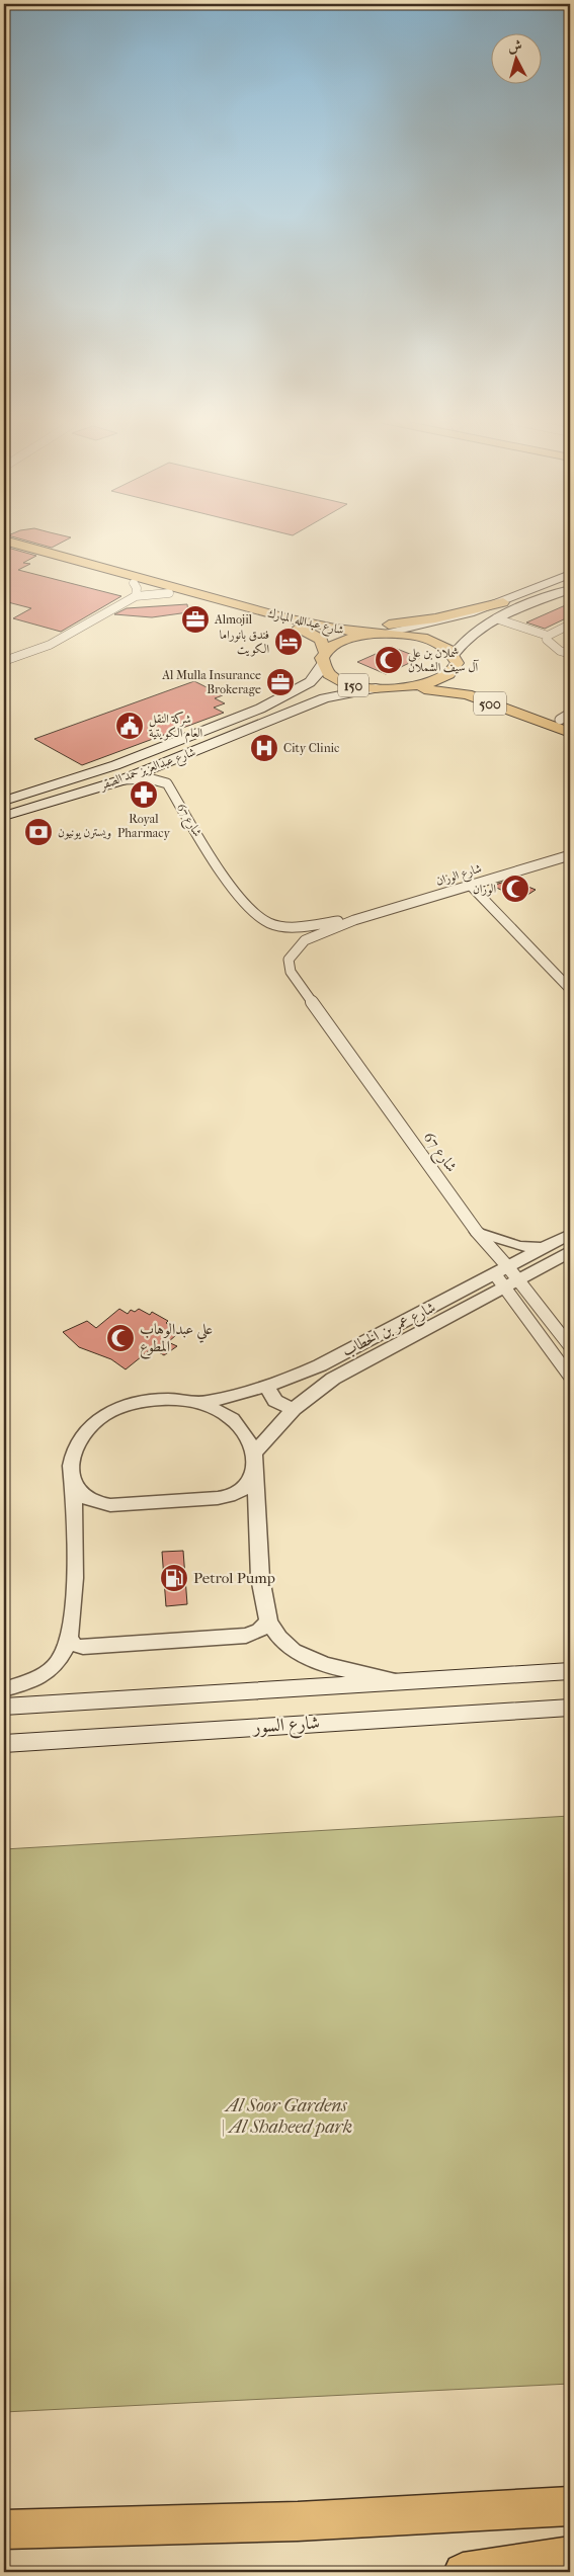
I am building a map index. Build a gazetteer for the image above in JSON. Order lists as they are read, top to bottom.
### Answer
{
  "streets": {
    "main road": [
      "شارع عبدالله المبارك",
      "150",
      "500",
      "شارع عبدالعزيز حمد الصقر",
      "شارع السور"
    ],
    "street": ["شارع 67", "شارع الوزان", "شارع عمر بن الخطاب"]
  },
  "crossings": [
    ["شارع عبدالله المبارك", "150"],
    ["شارع عبدالله المبارك", "شارع عبدالعزيز حمد الصقر"],
    ["150", "500"],
    ["150", "شارع عبدالعزيز حمد الصقر"],
    ["شارع عبدالعزيز حمد الصقر", "شارع 67"],
    ["شارع 67", "شارع الوزان"],
    ["شارع 67", "شارع عمر بن الخطاب"]
  ],
  "parks": ["Al Soor Gardens | Al Shaheed park"],
  "places": {
    "office": ["Almojil", "Al Mulla Insurance Brokerage"],
    "hotel": ["فندق بانوراما الكويت"],
    "mosque": ["شملان بن علي آل سيف الشملان", "الوزان", "علي عبدالوهاب المطوع"],
    "public building": ["شركة النقل العام الكويتية"],
    "hospital": ["City Clinic"],
    "pharmacy": ["Royal Pharmacy"],
    "bank": ["ويسترن يونيون"],
    "fuel station": ["Petrol Pump"]
  },
  "north": "top"
}
